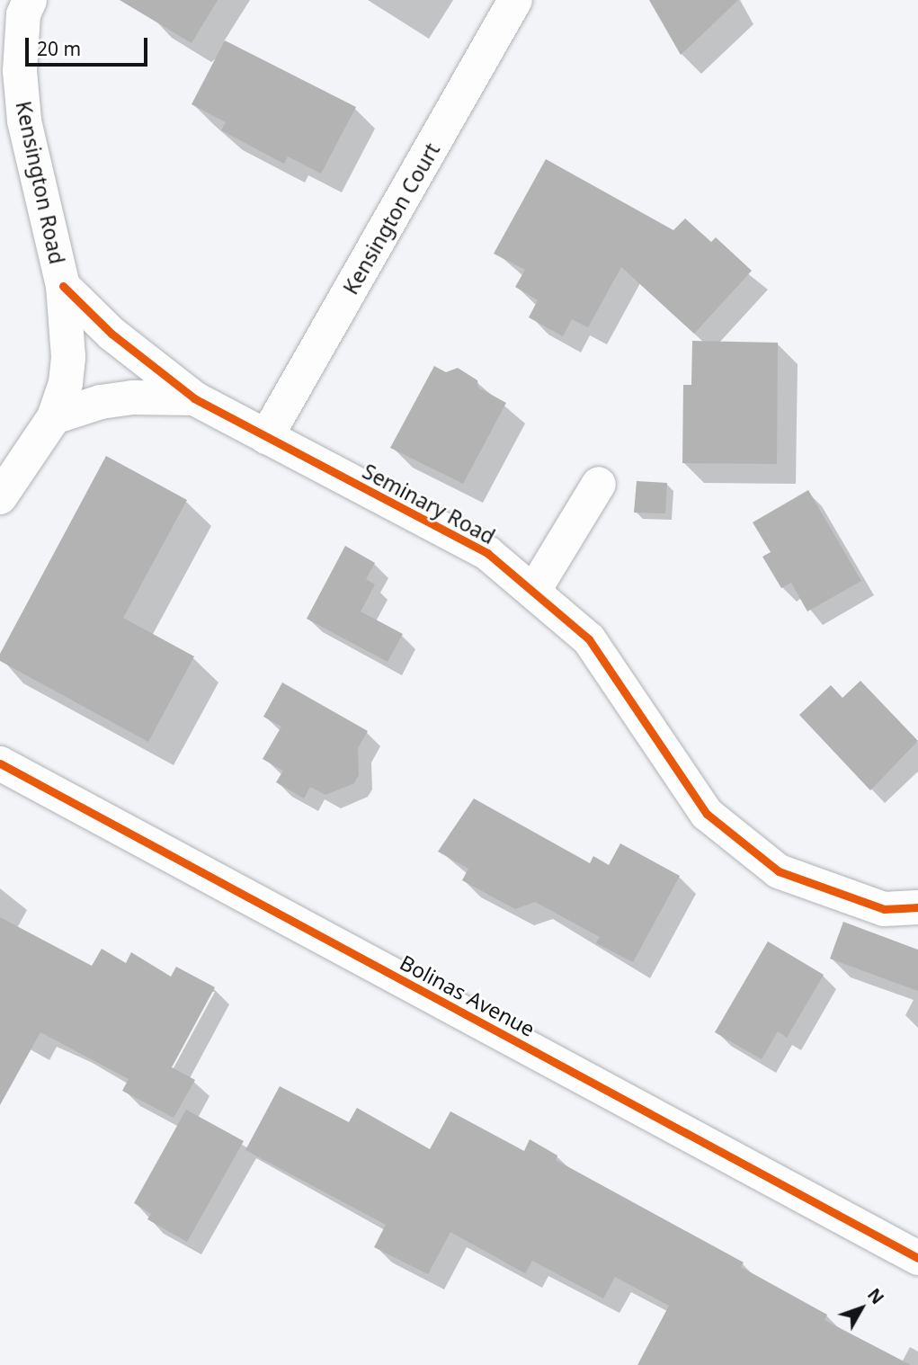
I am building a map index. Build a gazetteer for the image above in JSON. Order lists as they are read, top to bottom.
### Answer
{
  "streets": {
    "street": [
      "Kensington Road",
      "Kensington Court",
      "Seminary Road",
      "Bolinas Avenue"
    ]
  },
  "crossings": [
    ["Kensington Road", "Seminary Road"],
    ["Kensington Court", "Seminary Road"]
  ],
  "scale_bar": "20 m",
  "north": "top right"
}
